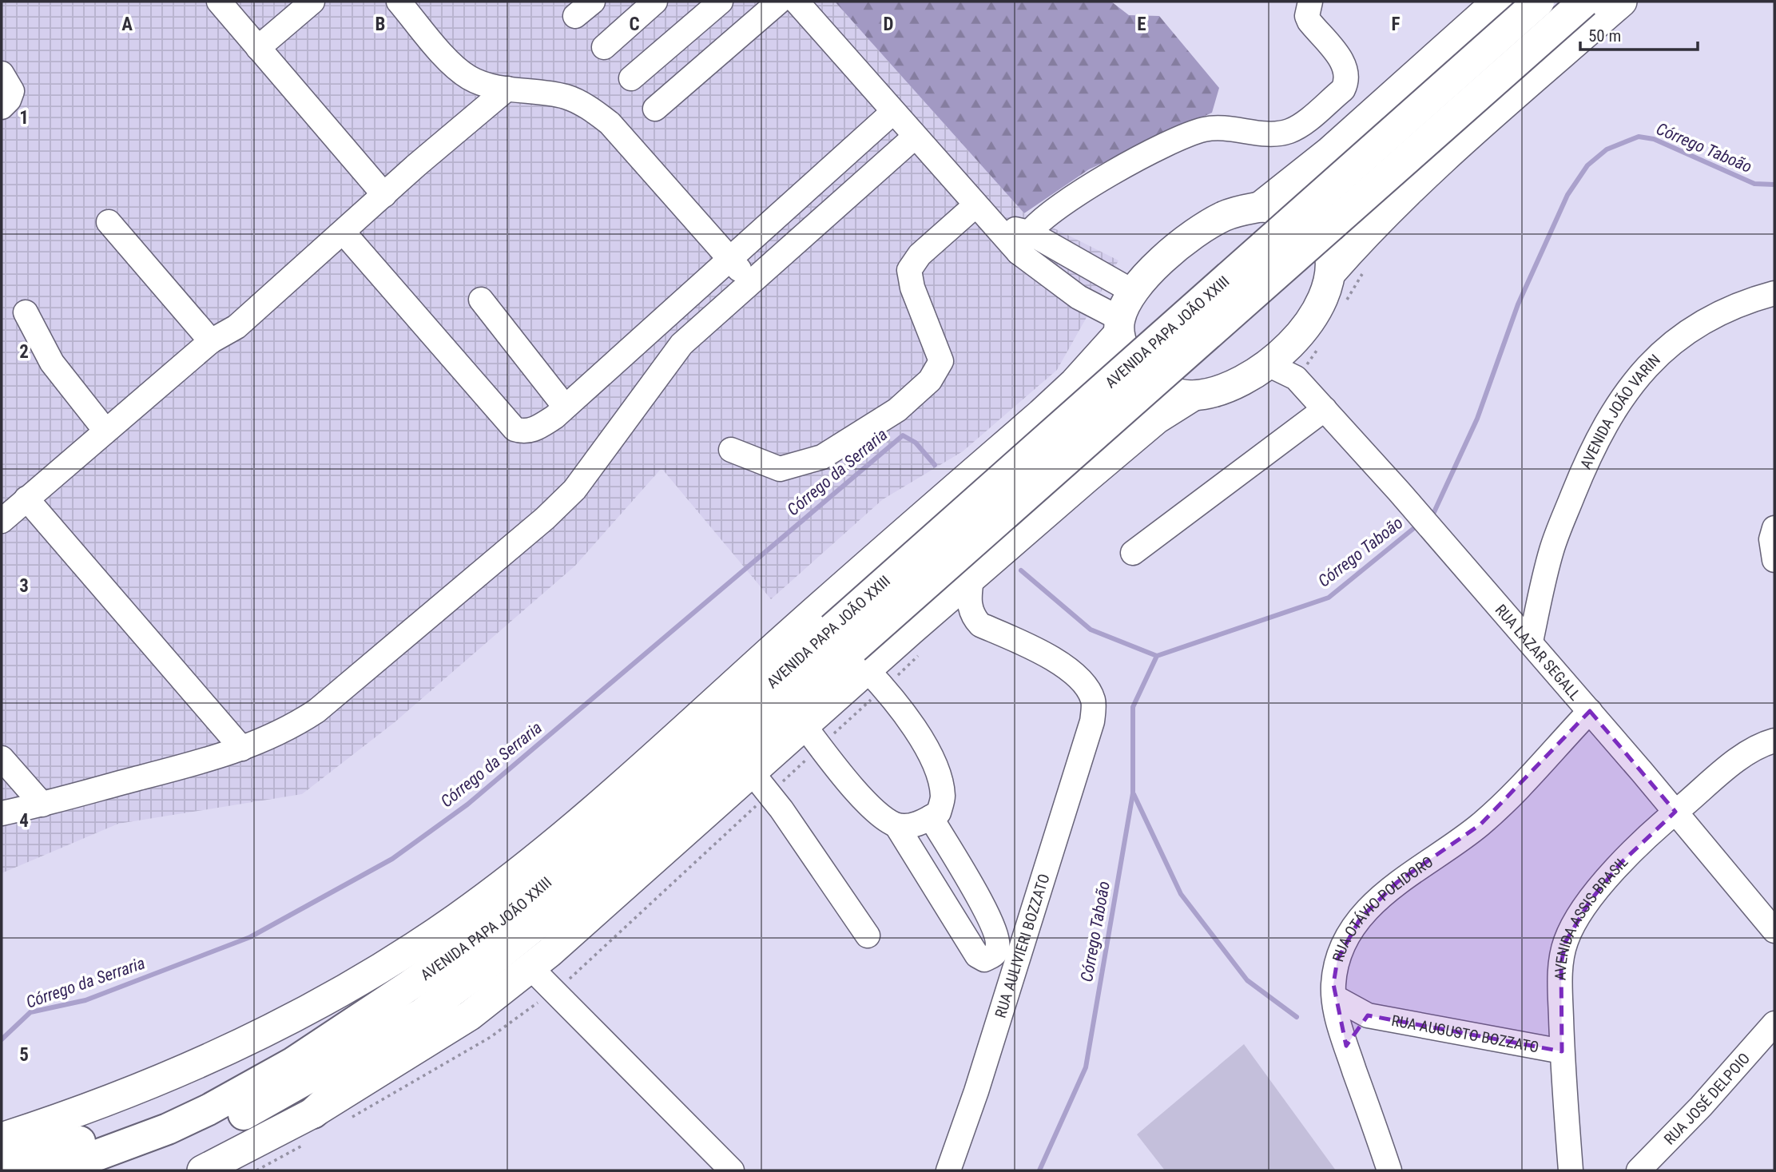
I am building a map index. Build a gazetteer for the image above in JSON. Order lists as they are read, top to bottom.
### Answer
{
  "streets": {
    "highway": ["AVENIDA PAPA JOÃO XXIII"],
    "street": [
      "AVENIDA JOÃO VARIN",
      "RUA LAZAR SEGALL",
      "RUA OTÁVIO POLIDORO",
      "AVENIDA ASSIS BRASIL",
      "RUA AULIVIERI BOZZATO",
      "RUA AUGUSTO BOZZATO",
      "RUA JOSÉ DELPOIO"
    ]
  },
  "crossings": [
    ["AVENIDA PAPA JOÃO XXIII", "RUA LAZAR SEGALL"],
    ["AVENIDA PAPA JOÃO XXIII", "RUA AULIVIERI BOZZATO"],
    ["AVENIDA JOÃO VARIN", "RUA LAZAR SEGALL"],
    ["RUA LAZAR SEGALL", "RUA OTÁVIO POLIDORO"],
    ["RUA LAZAR SEGALL", "AVENIDA ASSIS BRASIL"],
    ["RUA OTÁVIO POLIDORO", "RUA AUGUSTO BOZZATO"],
    ["AVENIDA ASSIS BRASIL", "RUA AUGUSTO BOZZATO"]
  ],
  "water": ["Córrego Taboão", "Córrego da Serraria"],
  "scale_bar": "50 m",
  "grid": {
    "columns": [
      "A",
      "B",
      "C",
      "D",
      "E",
      "F"
    ],
    "rows": [
      "1",
      "2",
      "3",
      "4",
      "5"
    ]
  }
}
